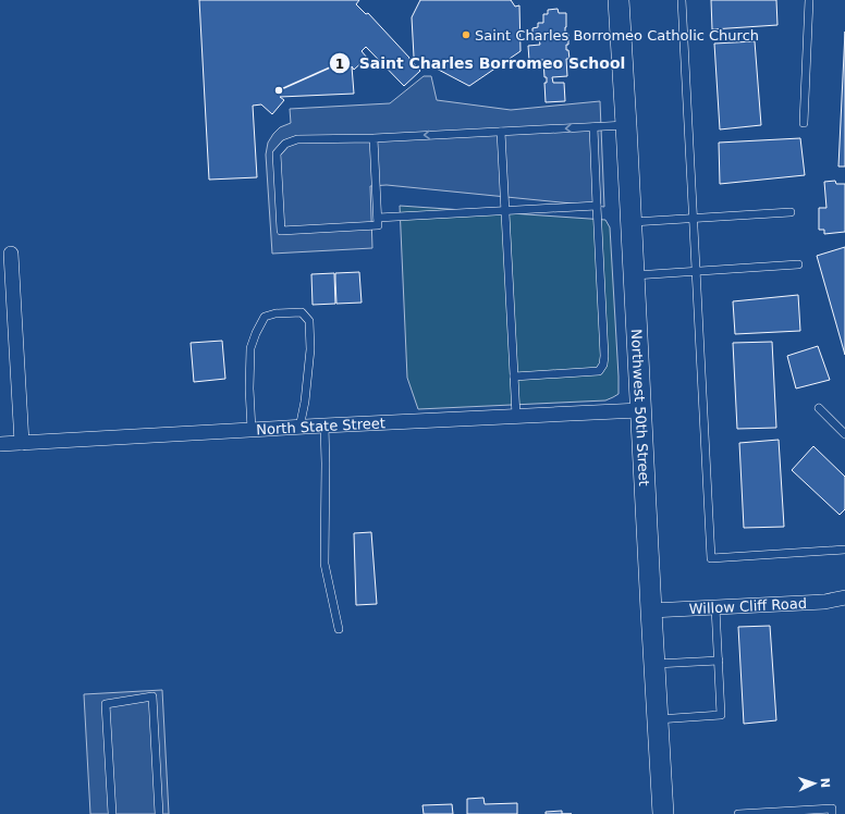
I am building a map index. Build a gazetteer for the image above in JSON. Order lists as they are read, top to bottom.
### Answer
{
  "streets": {
    "main road": ["Northwest 50th Street"],
    "street": ["North State Street", "Willow Cliff Road"]
  },
  "crossings": [
    ["Northwest 50th Street", "North State Street"],
    ["Northwest 50th Street", "Willow Cliff Road"]
  ],
  "places": ["Saint Charles Borromeo Catholic Church", "Saint Charles Borromeo School"],
  "north": "right"
}
